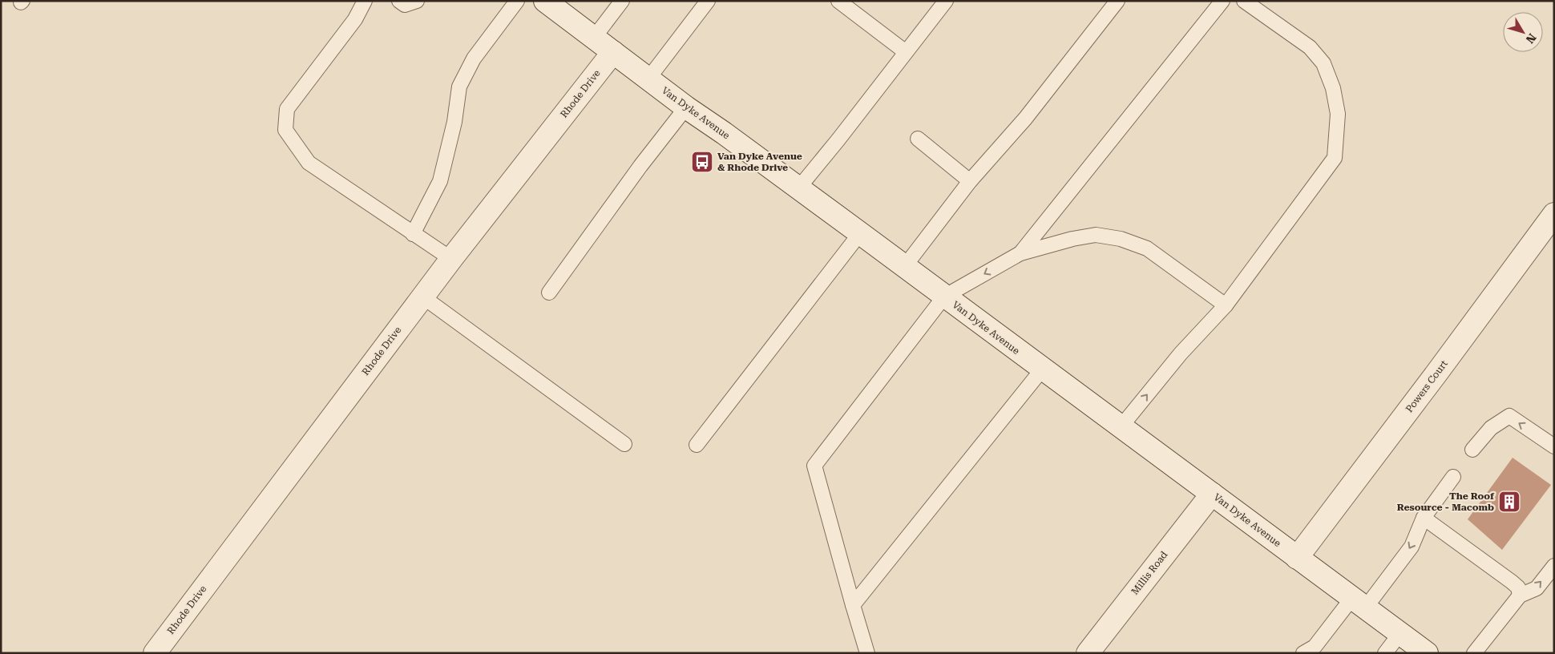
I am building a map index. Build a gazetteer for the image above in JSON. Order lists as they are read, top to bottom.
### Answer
{
  "streets": {
    "street": [
      "Rhode Drive",
      "Van Dyke Avenue",
      "Powers Court",
      "Millis Road"
    ]
  },
  "crossings": [
    ["Rhode Drive", "Van Dyke Avenue"],
    ["Van Dyke Avenue", "Powers Court"],
    ["Van Dyke Avenue", "Millis Road"]
  ],
  "places": {
    "bus stop": ["Van Dyke Avenue & Rhode Drive"],
    "building": ["The Roof Resource - Macomb"]
  },
  "north": "bottom right"
}
